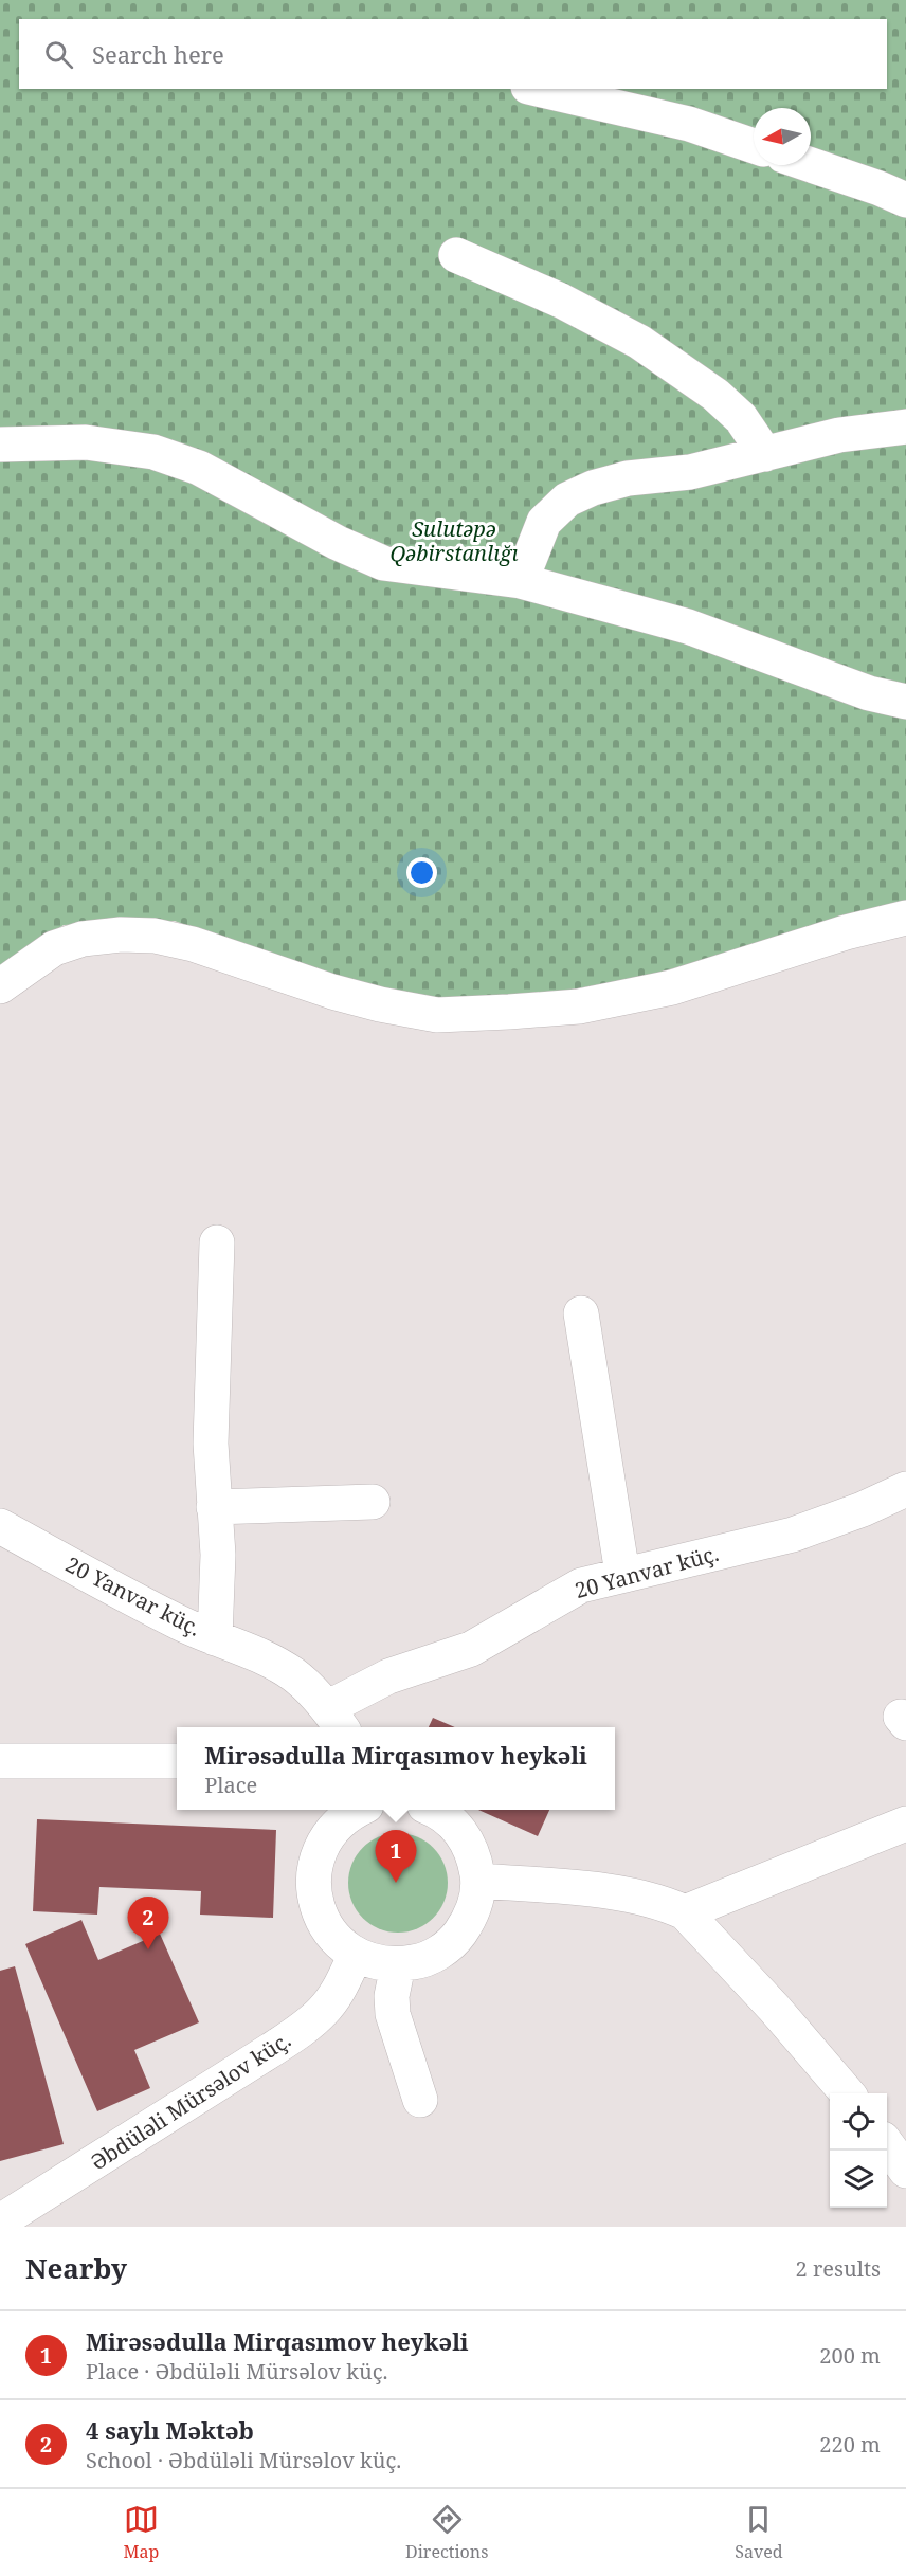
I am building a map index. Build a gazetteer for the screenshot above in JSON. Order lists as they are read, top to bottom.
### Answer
{
  "streets": {
    "street": ["20 Yanvar küç.", "Əbdüləli Mürsəlov küç."]
  },
  "parks": ["Sulutəpə Qəbirstanlığı"],
  "north": "left",
  "page": {
    "search": "Search here",
    "popup": ["Mirəsədulla Mirqasımov heykəli", "Place"],
    "pins": ["1", "2"],
    "heading": ["Nearby", "2 results"],
    "list": [
      {
        "mark": "1",
        "name": "Mirəsədulla Mirqasımov heykəli",
        "note": "Place · Əbdüləli Mürsəlov küç.",
        "value": "200 m"
      },
      {
        "mark": "2",
        "name": "4 saylı Məktəb",
        "note": "School · Əbdüləli Mürsəlov küç.",
        "value": "220 m"
      }
    ],
    "nav": ["Map", "Directions", "Saved"]
  }
}
